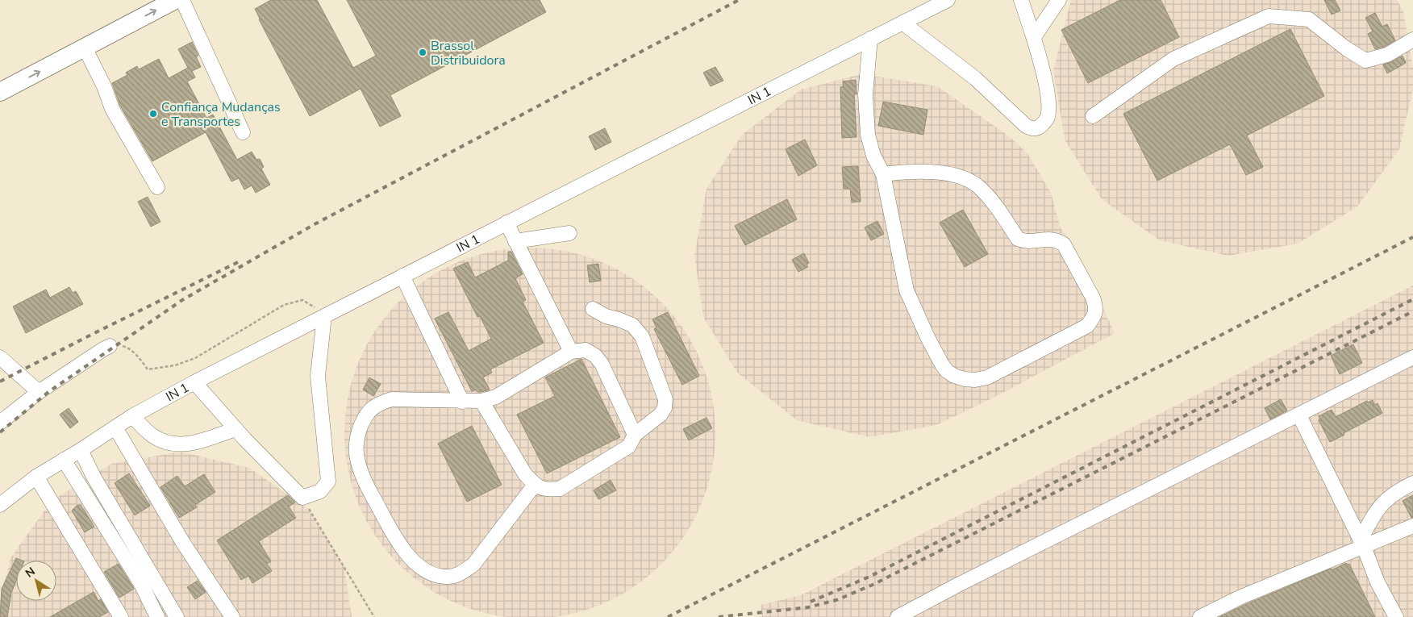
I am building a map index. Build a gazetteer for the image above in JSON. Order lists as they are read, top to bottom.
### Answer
{
  "streets": {
    "street": ["IN 1"]
  },
  "places": ["Brassol Distribuidora", "Confiança Mudanças e Transportes"],
  "north": "top left"
}
